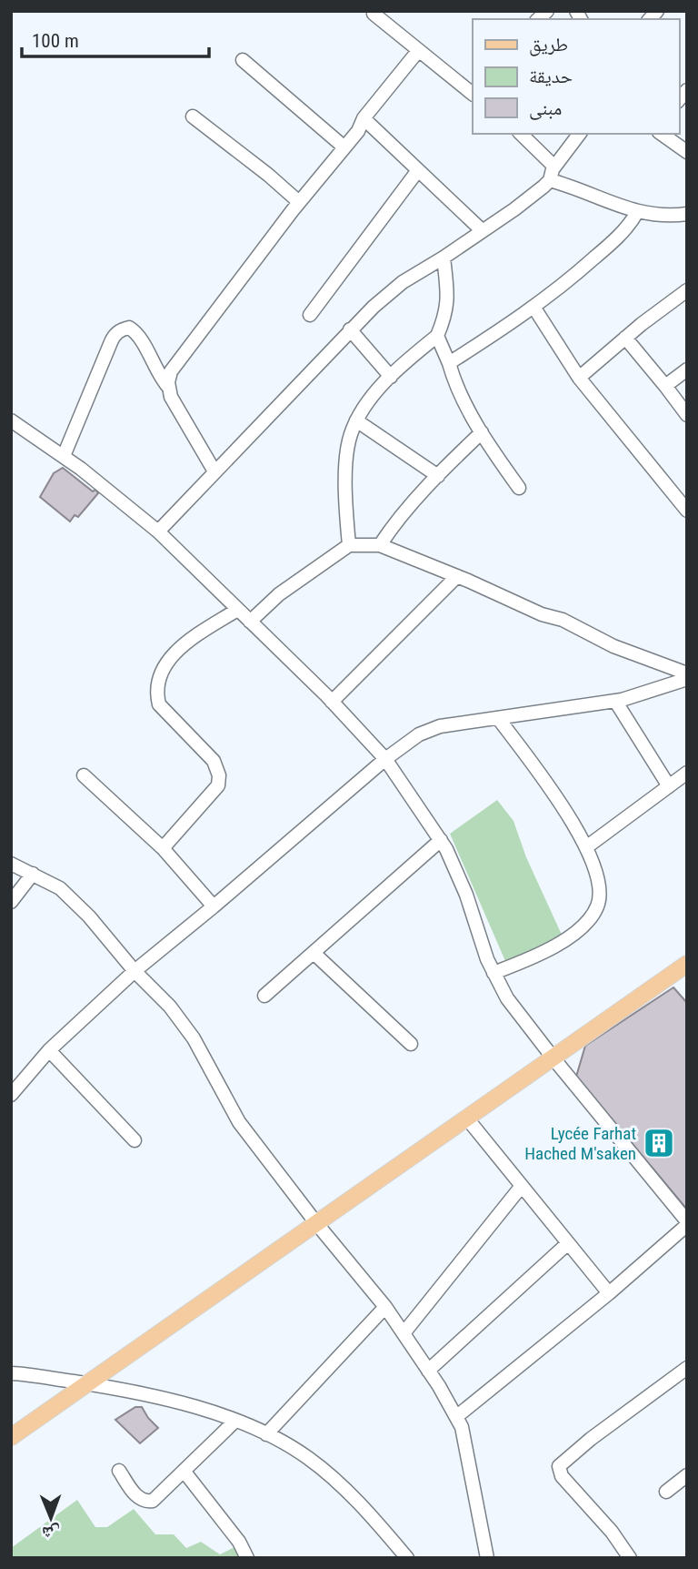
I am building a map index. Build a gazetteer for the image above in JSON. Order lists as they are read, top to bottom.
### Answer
{
  "places": {
    "building": ["Lycée Farhat Hached M'saken"]
  },
  "legend": ["طريق", "حديقة", "مبنى"],
  "scale_bar": "100 m",
  "north": "bottom"
}
